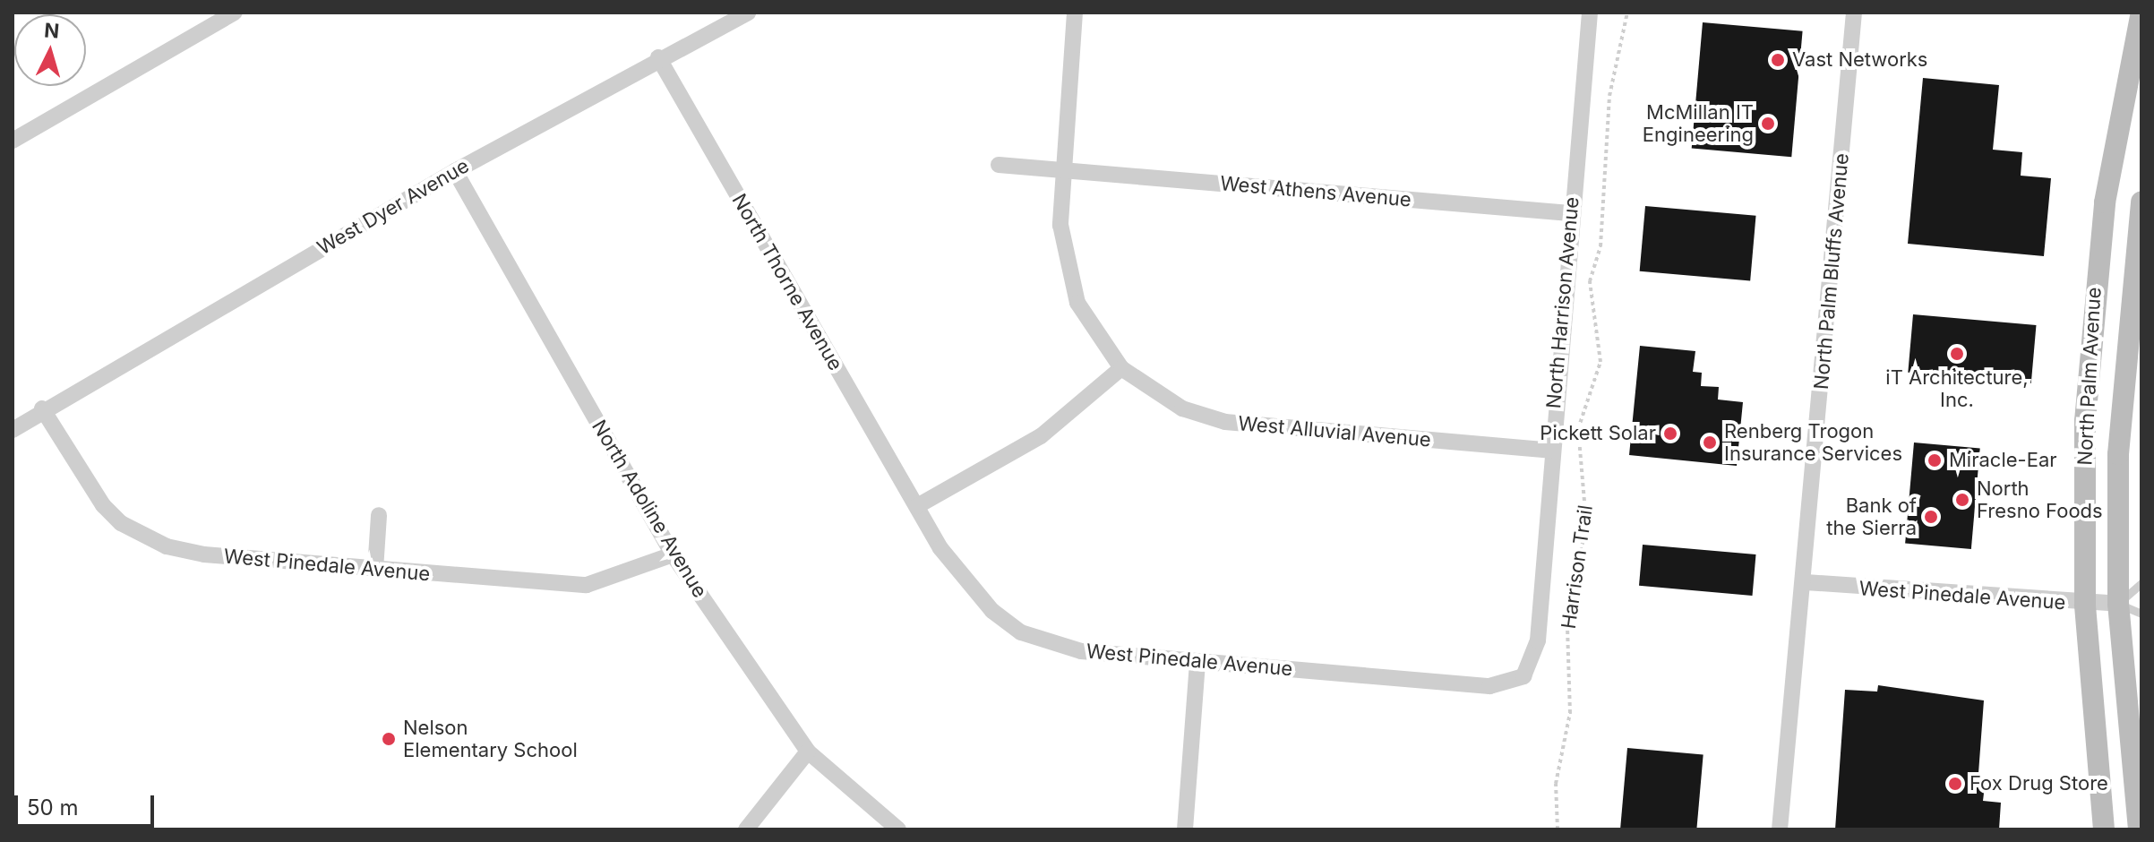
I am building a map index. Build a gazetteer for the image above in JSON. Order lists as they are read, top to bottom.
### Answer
{
  "streets": {
    "main road": ["North Palm Avenue"],
    "street": [
      "West Athens Avenue",
      "West Dyer Avenue",
      "North Palm Bluffs Avenue",
      "North Thorne Avenue",
      "North Harrison Avenue",
      "West Alluvial Avenue",
      "North Adoline Avenue",
      "West Pinedale Avenue"
    ],
    "path": ["Harrison Trail"]
  },
  "crossings": [
    ["West Athens Avenue", "North Harrison Avenue"],
    ["West Dyer Avenue", "North Thorne Avenue"],
    ["West Dyer Avenue", "North Adoline Avenue"],
    ["West Dyer Avenue", "West Pinedale Avenue"],
    ["North Palm Bluffs Avenue", "West Pinedale Avenue"],
    ["North Thorne Avenue", "West Pinedale Avenue"],
    ["North Harrison Avenue", "West Alluvial Avenue"],
    ["North Harrison Avenue", "West Pinedale Avenue"],
    ["North Palm Avenue", "West Pinedale Avenue"],
    ["North Adoline Avenue", "West Pinedale Avenue"]
  ],
  "places": [
    "Vast Networks",
    "McMillan IT Engineering",
    "iT Architecture, Inc.",
    "Pickett Solar",
    "Renberg Trogon Insurance Services",
    "Miracle-Ear",
    "North Fresno Foods",
    "Bank of the Sierra",
    "Nelson Elementary School",
    "Fox Drug Store"
  ],
  "scale_bar": "50 m",
  "north": "top"
}
